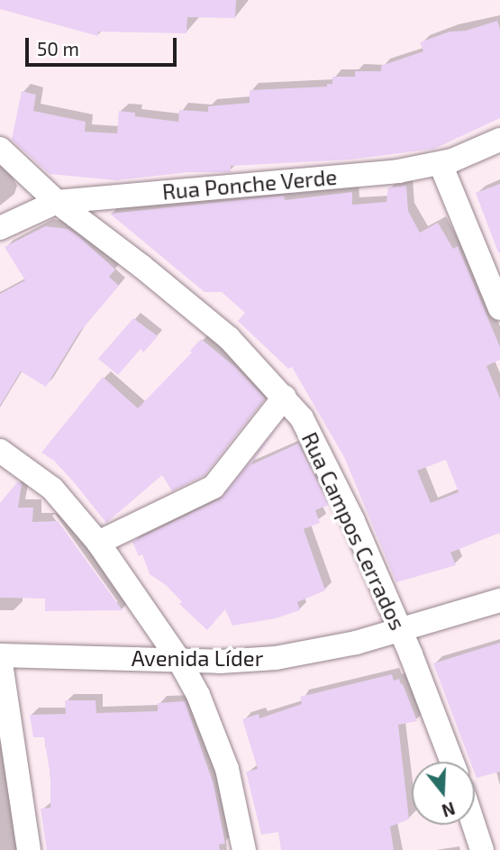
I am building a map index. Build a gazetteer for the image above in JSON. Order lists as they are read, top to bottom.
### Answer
{
  "streets": {
    "street": ["Rua Ponche Verde", "Rua Campos Cerrados", "Avenida Líder"]
  },
  "crossings": [
    ["Rua Ponche Verde", "Rua Campos Cerrados"],
    ["Rua Campos Cerrados", "Avenida Líder"]
  ],
  "scale_bar": "50 m",
  "north": "bottom"
}
